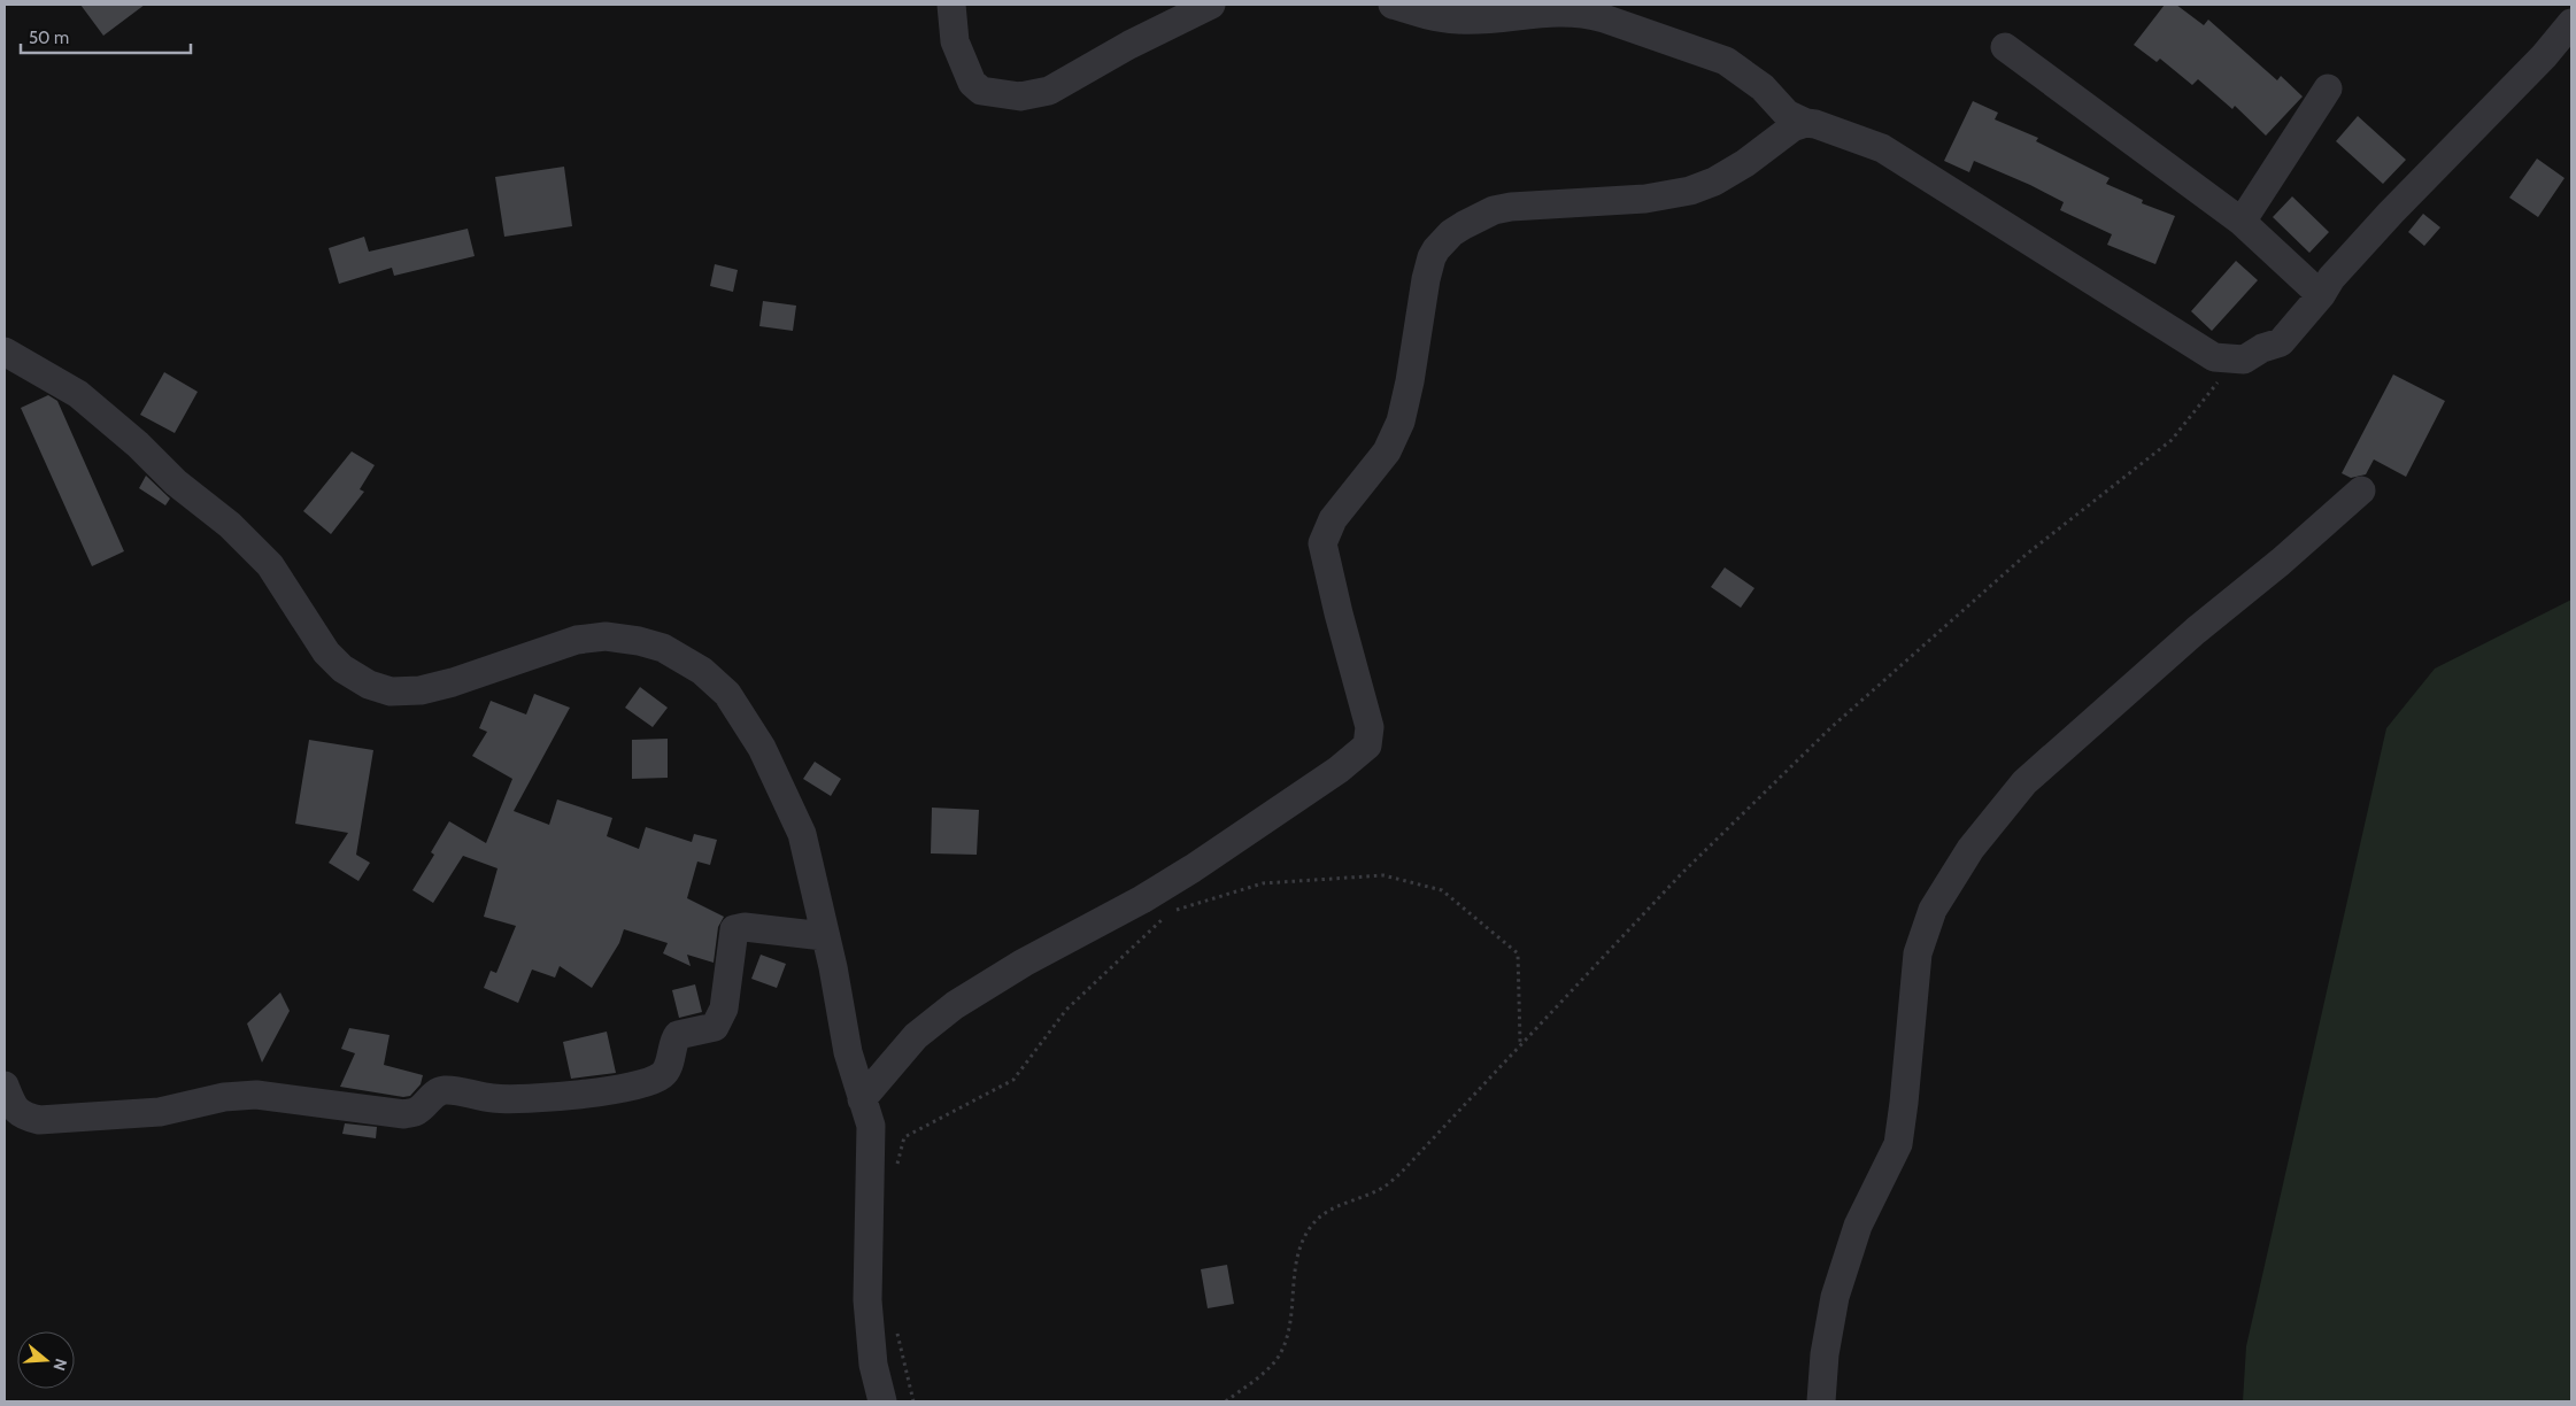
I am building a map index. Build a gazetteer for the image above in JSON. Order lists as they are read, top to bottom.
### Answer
{
  "scale_bar": "50 m",
  "north": "right"
}
